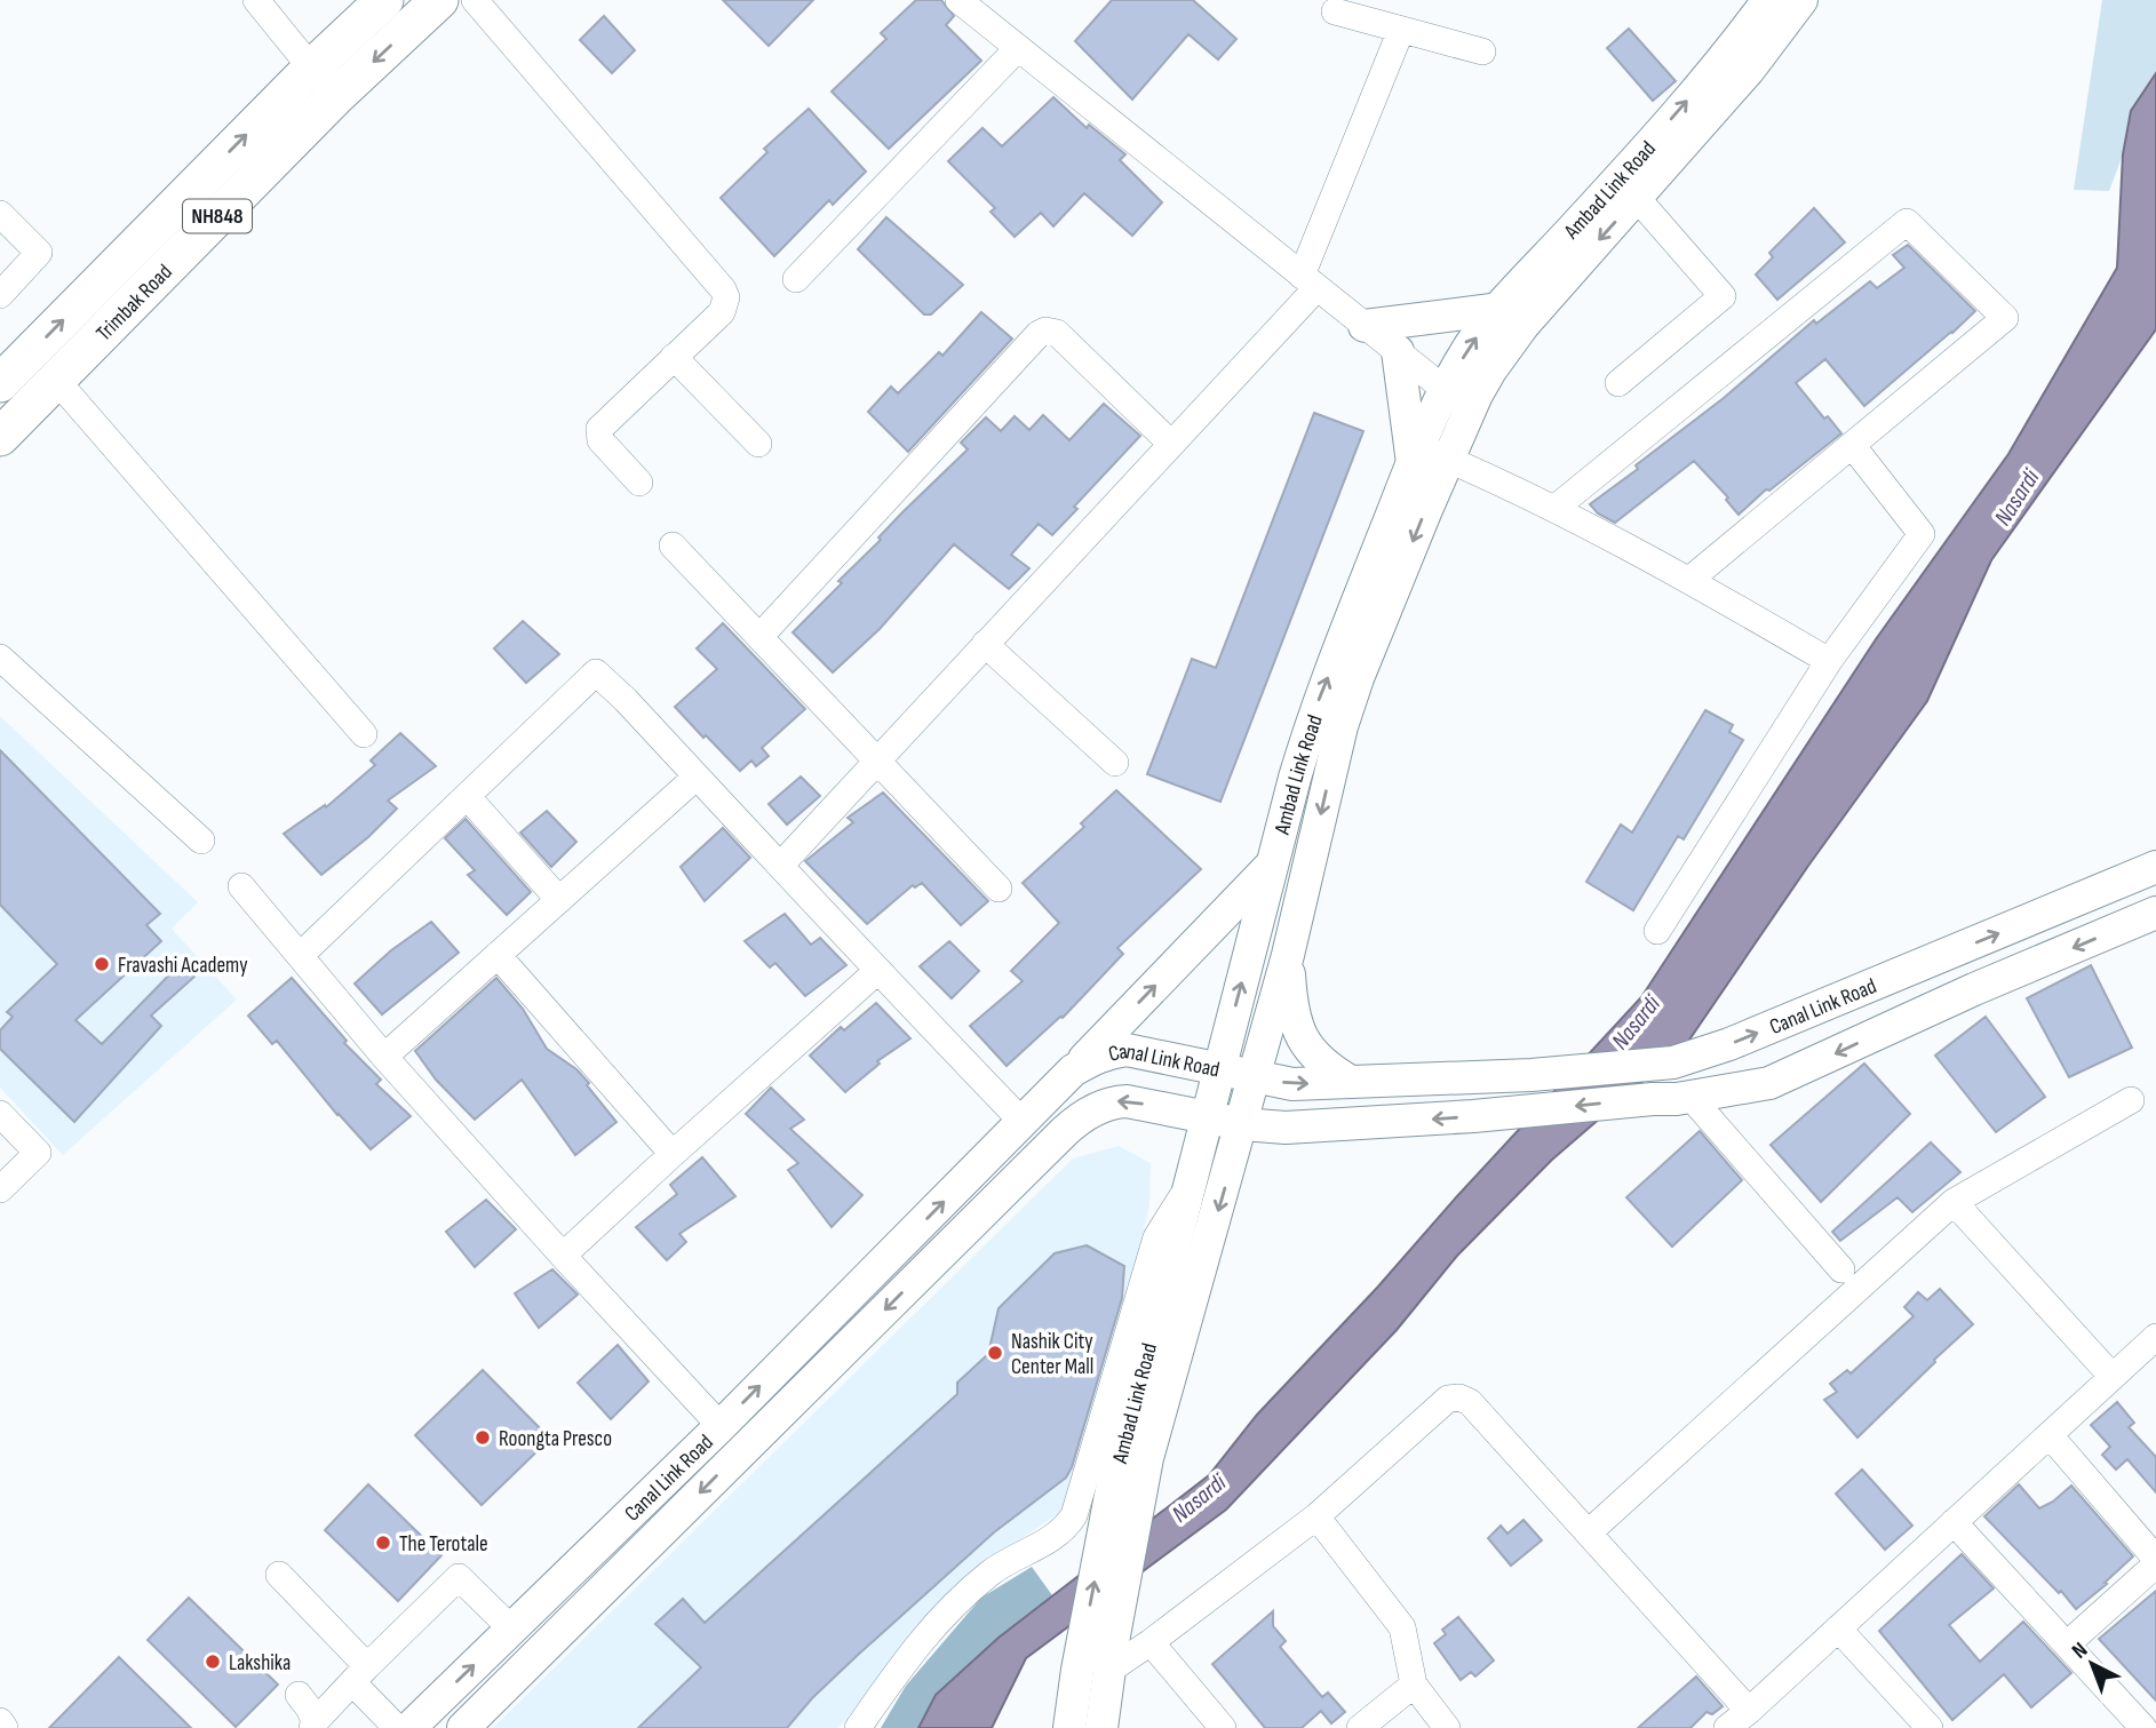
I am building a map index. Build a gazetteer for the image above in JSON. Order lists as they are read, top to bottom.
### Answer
{
  "streets": {
    "highway": ["NH848", "Trimbak Road"],
    "main road": ["Ambad Link Road", "Canal Link Road"]
  },
  "crossings": [
    ["Ambad Link Road", "Canal Link Road"]
  ],
  "water": ["Nasardi"],
  "places": [
    "Fravashi Academy",
    "Nashik City Center Mall",
    "Roongta Presco",
    "The Terotale",
    "Lakshika"
  ],
  "north": "top left"
}
